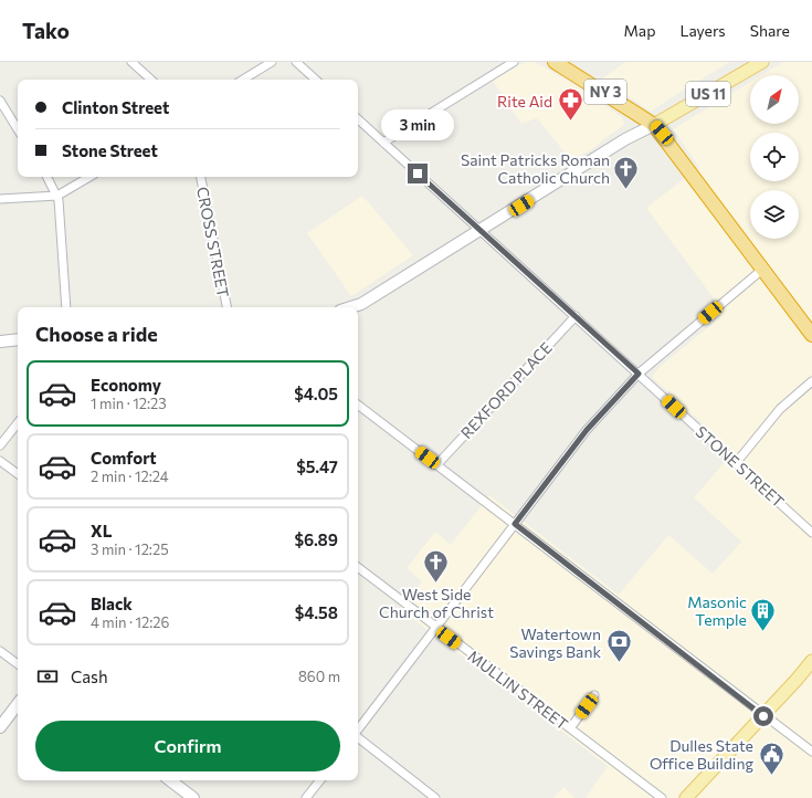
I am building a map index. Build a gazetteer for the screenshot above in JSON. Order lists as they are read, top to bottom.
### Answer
{
  "streets": {
    "highway": ["NY 3"],
    "main road": ["US 11"],
    "street": [
      "CROSS STREET",
      "REXFORD PLACE",
      "STONE STREET",
      "MULLIN STREET"
    ]
  },
  "crossings": [
    ["NY 3", "US 11"],
    ["US 11", "STONE STREET"],
    ["REXFORD PLACE", "STONE STREET"]
  ],
  "places": {
    "pharmacy": ["Rite Aid"],
    "church": ["Saint Patricks Roman Catholic Church", "West Side Church of Christ"],
    "building": ["Masonic Temple"],
    "bank": ["Watertown Savings Bank"],
    "public building": ["Dulles State Office Building"]
  },
  "north": "top right",
  "page": {
    "header": "Tako",
    "nav": ["Map", "Layers", "Share"],
    "banner": ["Clinton Street", "Stone Street"],
    "bubble": "3 min",
    "heading": "Choose a ride",
    "list": [
      {
        "name": "Economy",
        "note": "1 min · 12:23",
        "value": "$4.05"
      },
      {
        "name": "Comfort",
        "note": "2 min · 12:24",
        "value": "$5.47"
      },
      {
        "name": "XL",
        "note": "3 min · 12:25",
        "value": "$6.89"
      },
      {
        "name": "Black",
        "note": "4 min · 12:26",
        "value": "$4.58"
      }
    ],
    "pay": ["Cash", "860 m"],
    "buttons": "Confirm"
  }
}
